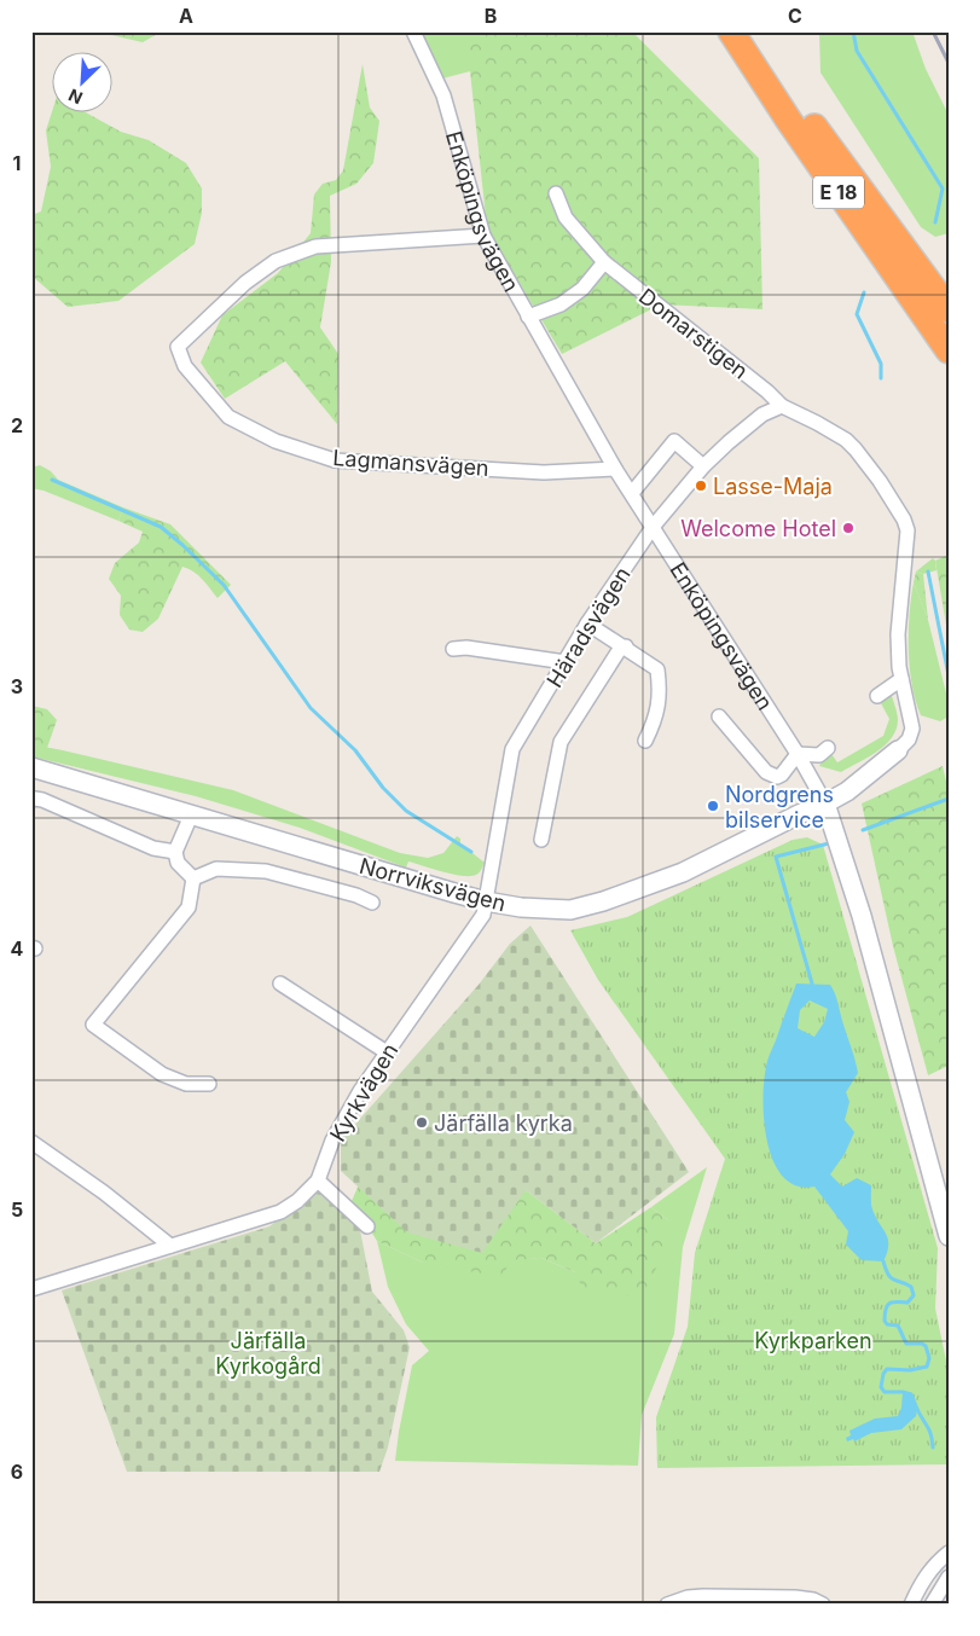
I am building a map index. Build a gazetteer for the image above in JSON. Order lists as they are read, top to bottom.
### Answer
{
  "streets": {
    "highway": ["E 18"],
    "street": [
      "Enköpingsvägen",
      "Domarstigen",
      "Lagmansvägen",
      "Häradsvägen",
      "Norrviksvägen",
      "Kyrkvägen"
    ]
  },
  "crossings": [
    ["Enköpingsvägen", "Lagmansvägen"],
    ["Enköpingsvägen", "Häradsvägen"],
    ["Enköpingsvägen", "Norrviksvägen"],
    ["Domarstigen", "Häradsvägen"],
    ["Domarstigen", "Norrviksvägen"],
    ["Häradsvägen", "Norrviksvägen"],
    ["Häradsvägen", "Kyrkvägen"],
    ["Norrviksvägen", "Kyrkvägen"]
  ],
  "parks": ["Järfälla Kyrkogård", "Kyrkparken"],
  "places": [
    "Lasse-Maja",
    "Welcome Hotel",
    "Nordgrens bilservice",
    "Järfälla kyrka"
  ],
  "north": "bottom left",
  "grid": {
    "columns": ["A", "B", "C"],
    "rows": [
      "1",
      "2",
      "3",
      "4",
      "5",
      "6"
    ]
  }
}
